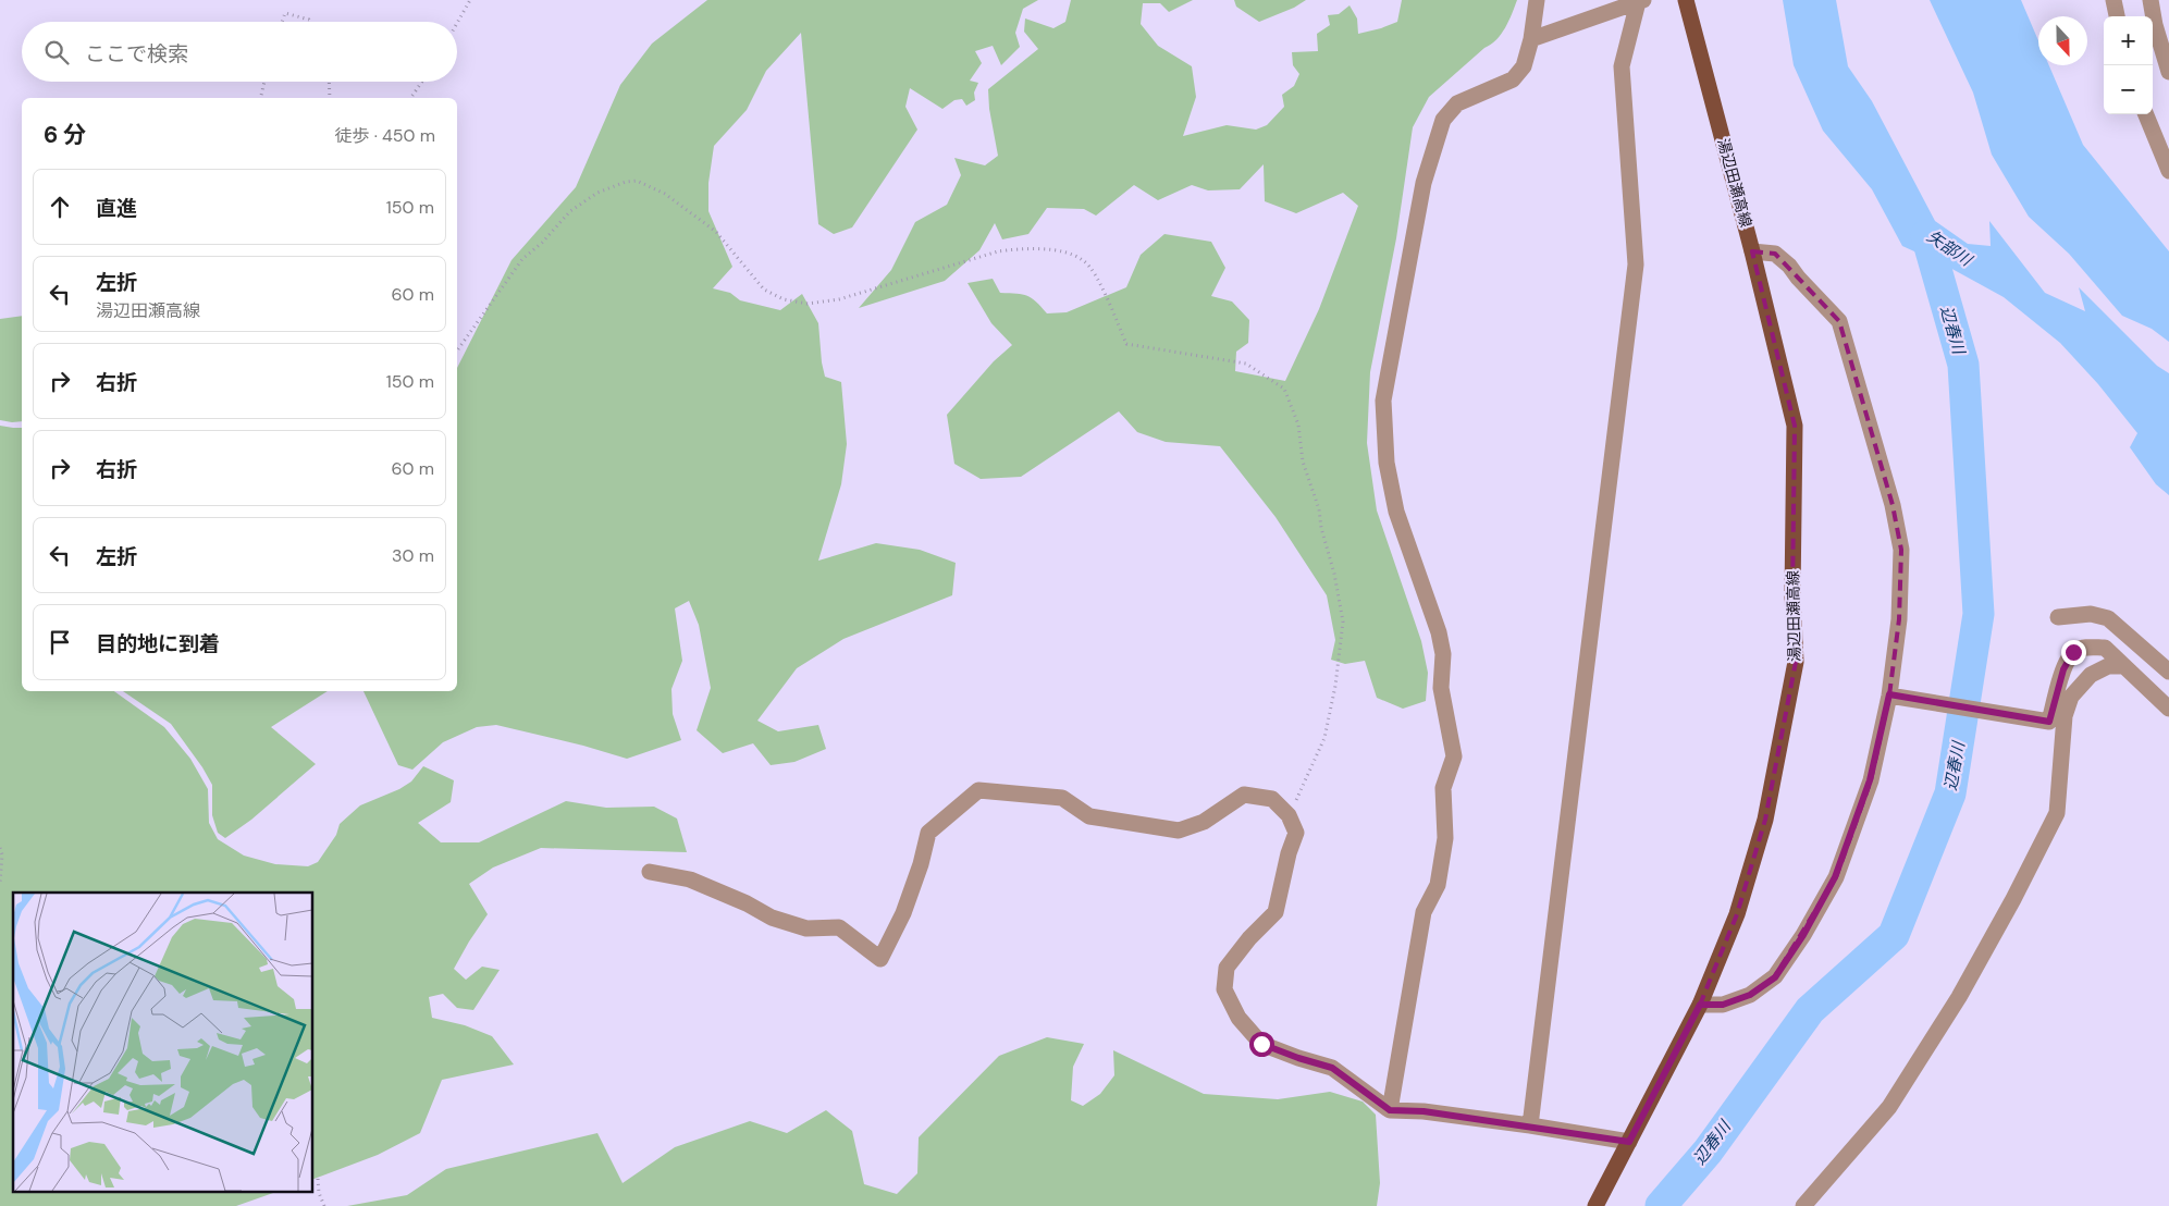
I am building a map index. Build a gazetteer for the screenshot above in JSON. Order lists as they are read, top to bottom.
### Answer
{
  "streets": {
    "main road": ["湯辺田瀬高線"]
  },
  "water": ["矢部川", "辺春川"],
  "north": "bottom",
  "page": {
    "map_buttons": ["+", "−"],
    "search": "ここで検索",
    "heading": ["6 分", "徒歩 · 450 m"],
    "list": [
      ["直進", "150 m"],
      ["左折", "湯辺田瀬高線", "60 m"],
      ["右折", "150 m"],
      ["右折", "60 m"],
      ["左折", "30 m"],
      "目的地に到着"
    ]
  }
}
